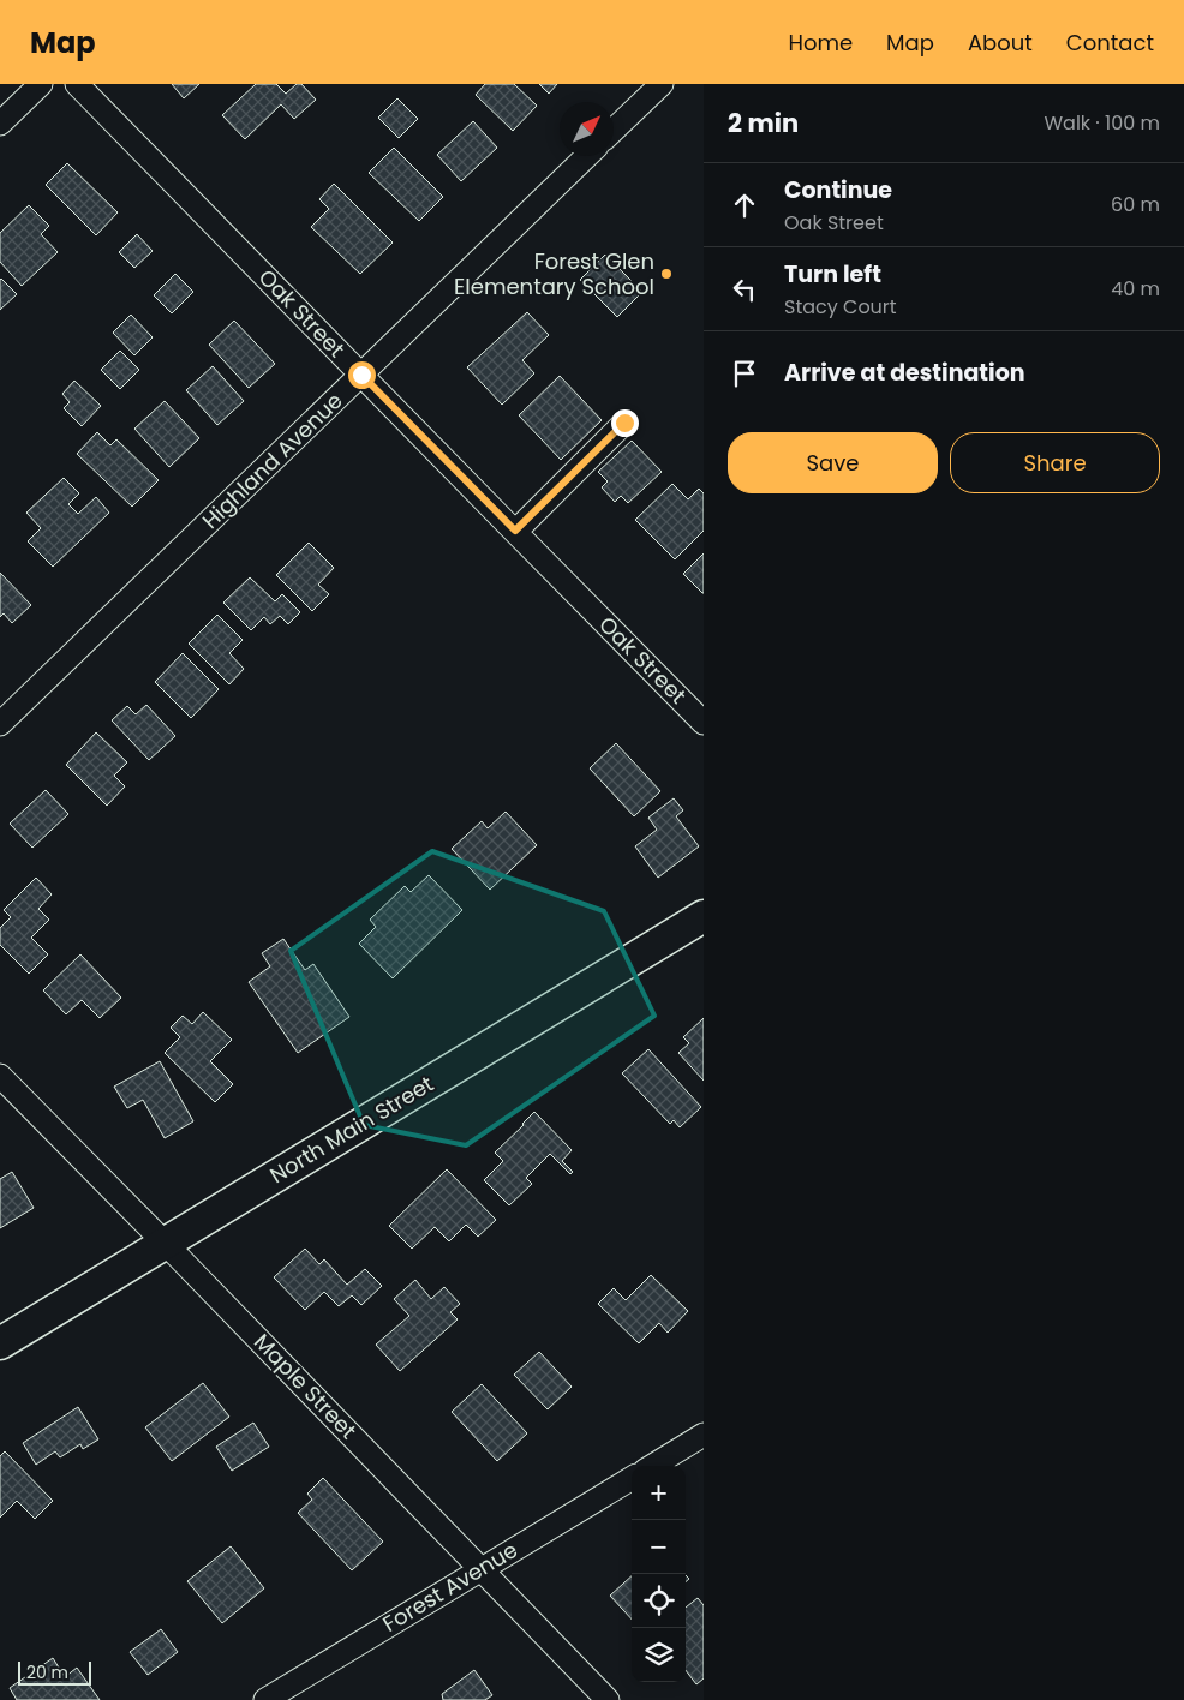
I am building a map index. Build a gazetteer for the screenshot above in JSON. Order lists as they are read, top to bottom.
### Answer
{
  "streets": {
    "street": [
      "Oak Street",
      "Highland Avenue",
      "North Main Street",
      "Maple Street",
      "Forest Avenue"
    ]
  },
  "crossings": [
    ["Oak Street", "Highland Avenue"],
    ["North Main Street", "Maple Street"],
    ["Maple Street", "Forest Avenue"]
  ],
  "places": ["Forest Glen Elementary School"],
  "scale_bar": "20 m",
  "north": "top right",
  "page": {
    "header": "Map",
    "nav": [
      "Home",
      "Map",
      "About",
      "Contact"
    ],
    "heading": ["2 min", "Walk · 100 m"],
    "list": [
      ["Continue", "Oak Street", "60 m"],
      ["Turn left", "Stacy Court", "40 m"],
      "Arrive at destination"
    ],
    "buttons": ["Save", "Share"],
    "map_buttons": ["+", "−"],
    "scale": "20 m"
  }
}
